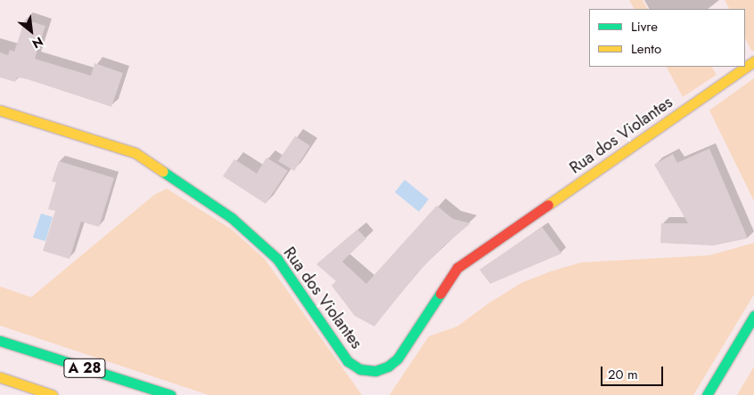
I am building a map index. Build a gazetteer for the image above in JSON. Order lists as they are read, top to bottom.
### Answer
{
  "streets": {
    "main road": ["Rua dos Violantes", "A 28"]
  },
  "legend": ["Livre", "Lento"],
  "scale_bar": "20 m",
  "north": "bottom right"
}
